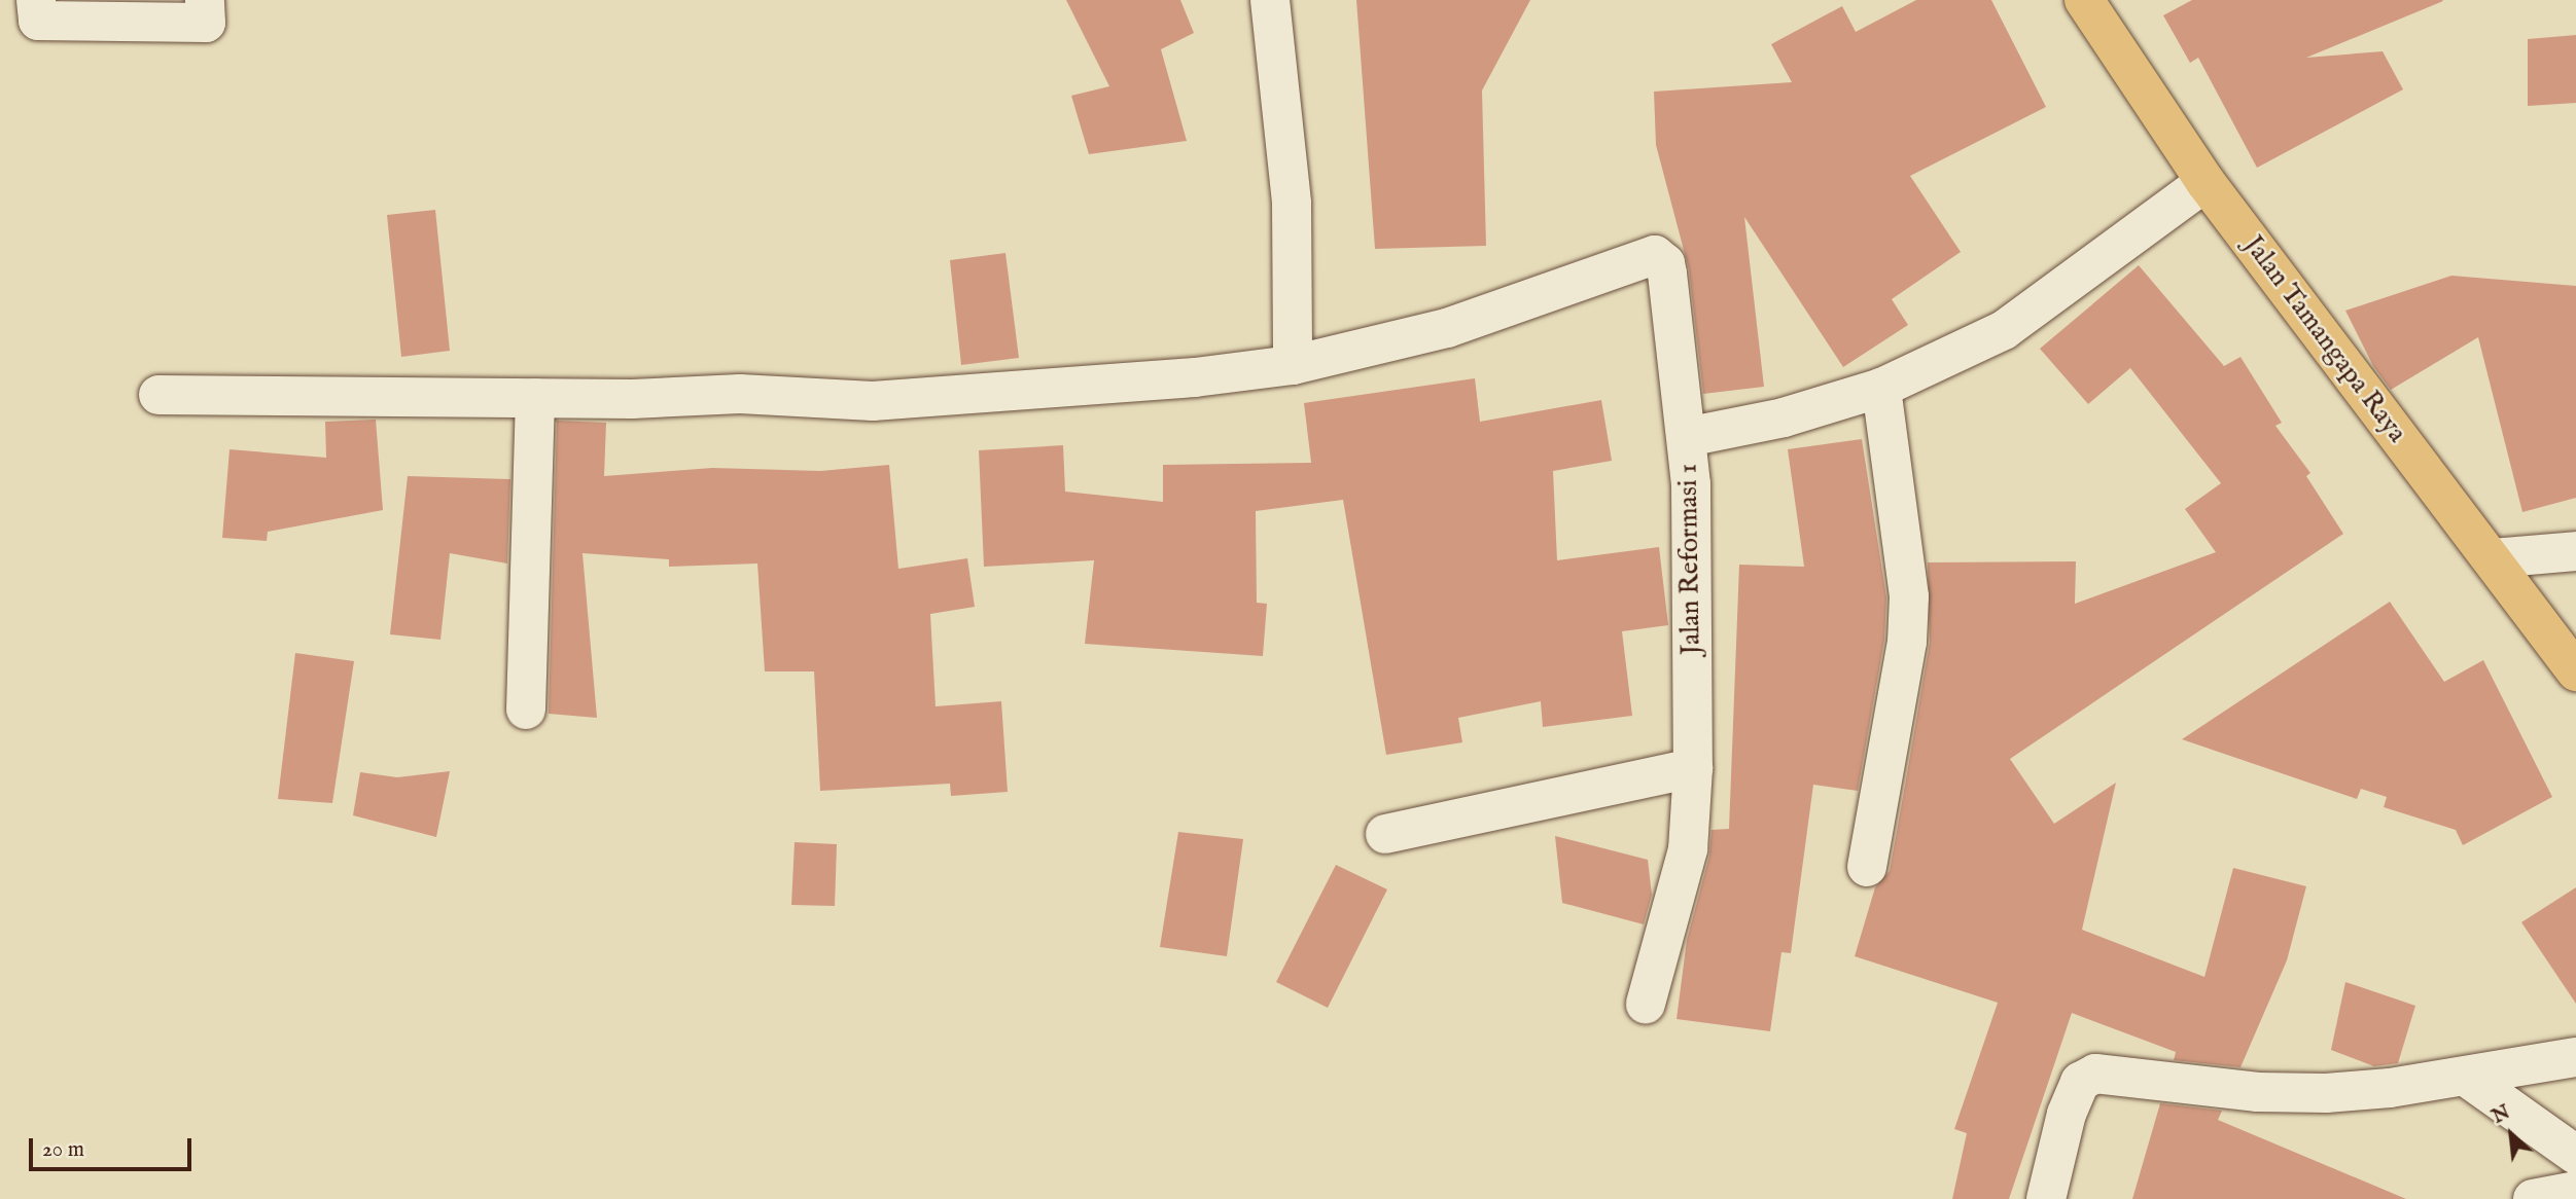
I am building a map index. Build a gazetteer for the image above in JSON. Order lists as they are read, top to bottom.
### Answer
{
  "streets": {
    "main road": ["Jalan Tamangapa Raya"],
    "street": ["Jalan Reformasi 1"]
  },
  "crossings": [
    ["Jalan Tamangapa Raya", "Jalan Reformasi 1"]
  ],
  "scale_bar": "20 m",
  "north": "top left"
}
